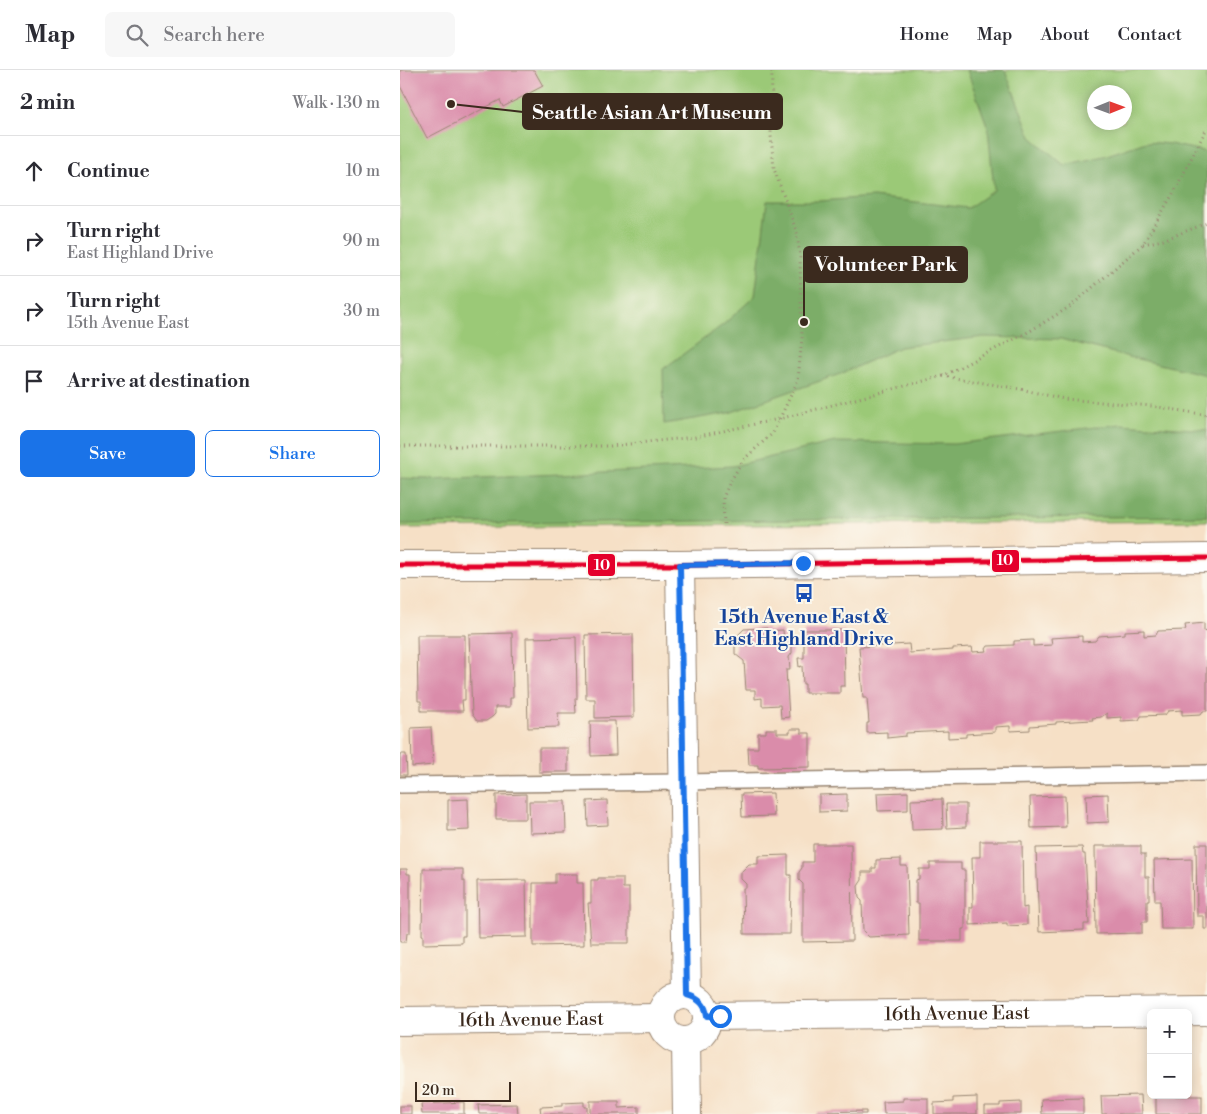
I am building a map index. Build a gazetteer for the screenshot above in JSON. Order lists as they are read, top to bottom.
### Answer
{
  "streets": {
    "street": ["16th Avenue East"]
  },
  "places": {
    "other": ["Seattle Asian Art Museum", "Volunteer Park"],
    "bus stop": ["15th Avenue East & East Highland Drive"]
  },
  "lines": ["transit line 10"],
  "scale_bar": "20 m",
  "north": "right",
  "page": {
    "header": "Map",
    "search": "Search here",
    "nav": [
      "Home",
      "Map",
      "About",
      "Contact"
    ],
    "heading": ["2 min", "Walk · 130 m"],
    "list": [
      ["Continue", "10 m"],
      ["Turn right", "East Highland Drive", "90 m"],
      ["Turn right", "15th Avenue East", "30 m"],
      "Arrive at destination"
    ],
    "buttons": ["Save", "Share"],
    "map_buttons": ["+", "−"],
    "scale": "20 m"
  }
}
